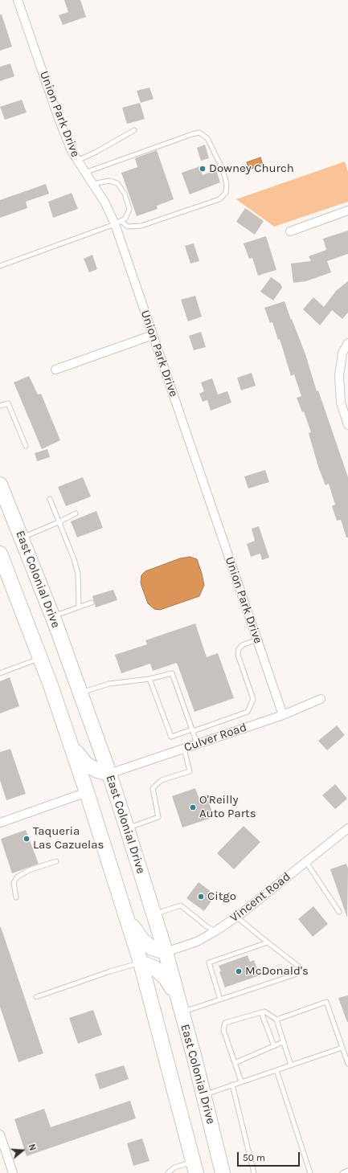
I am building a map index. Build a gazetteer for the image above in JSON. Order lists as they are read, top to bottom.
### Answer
{
  "streets": {
    "highway": ["East Colonial Drive"],
    "street": ["Union Park Drive", "Culver Road", "Vincent Road"]
  },
  "crossings": [
    ["Union Park Drive", "Culver Road"],
    ["East Colonial Drive", "Culver Road"],
    ["East Colonial Drive", "Vincent Road"]
  ],
  "places": [
    "Downey Church",
    "O'Reilly Auto Parts",
    "Taqueria Las Cazuelas",
    "Citgo",
    "McDonald's"
  ],
  "scale_bar": "50 m",
  "north": "right"
}
